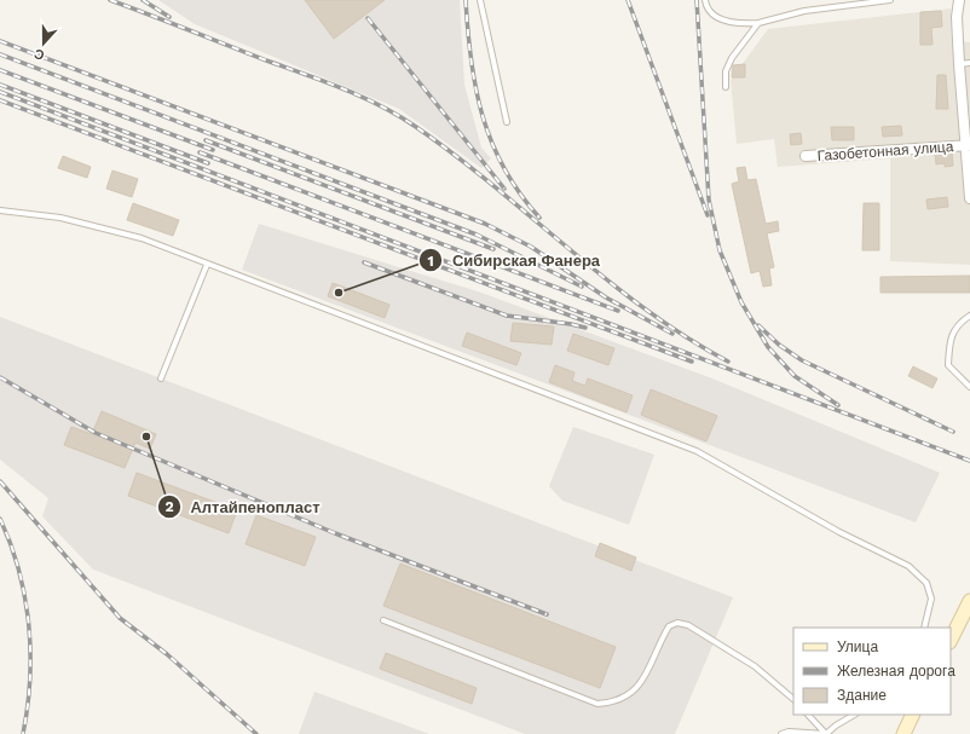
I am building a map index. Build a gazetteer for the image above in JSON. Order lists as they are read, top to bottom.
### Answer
{
  "streets": {
    "street": ["Газобетонная улица"]
  },
  "places": ["Сибирская Фанера", "Алтайпенопласт"],
  "legend": ["Улица", "Железная дорога", "Здание"],
  "north": "bottom"
}
